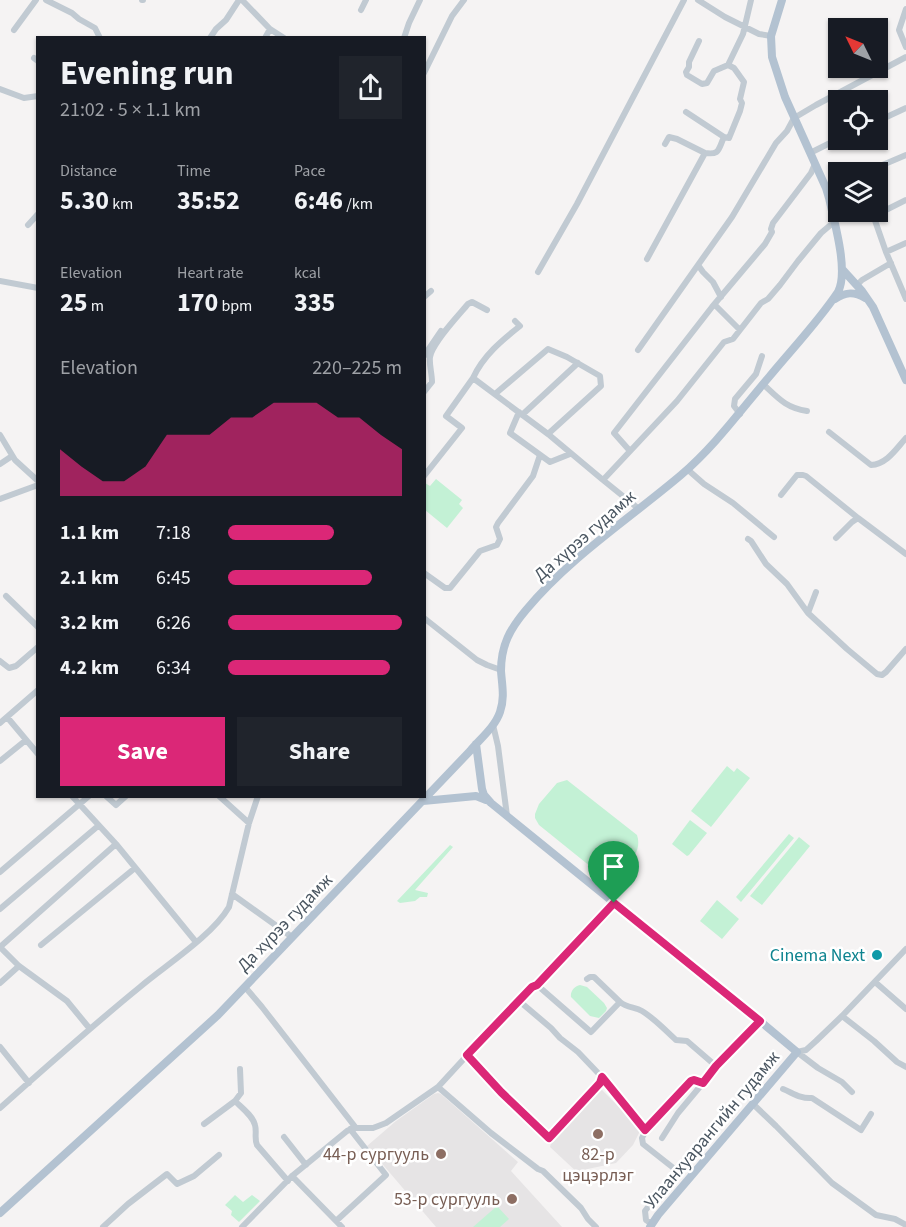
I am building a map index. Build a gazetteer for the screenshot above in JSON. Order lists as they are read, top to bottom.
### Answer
{
  "streets": {
    "main road": ["Да хүрээ гудамж", "Улаанхуарангийн гудамж"]
  },
  "places": [
    "Cinema Next",
    "82-р цэцэрлэг",
    "44-р сургууль",
    "53-р сургууль"
  ],
  "north": "top left",
  "page": {
    "heading": ["Evening run", "21:02 · 5 × 1.1 km"],
    "stats": [
      ["Distance", "5.30 km"],
      ["Time", "35:52"],
      ["Pace", "6:46 /km"],
      ["Elevation", "25 m"],
      ["Heart rate", "170 bpm"],
      ["kcal", "335"]
    ],
    "chart": ["Elevation", "220–225 m"],
    "list": [
      {
        "name": "1.1 km",
        "note": "7:18"
      },
      {
        "name": "2.1 km",
        "note": "6:45"
      },
      {
        "name": "3.2 km",
        "note": "6:26"
      },
      {
        "name": "4.2 km",
        "note": "6:34"
      }
    ],
    "buttons": ["Save", "Share"]
  }
}
